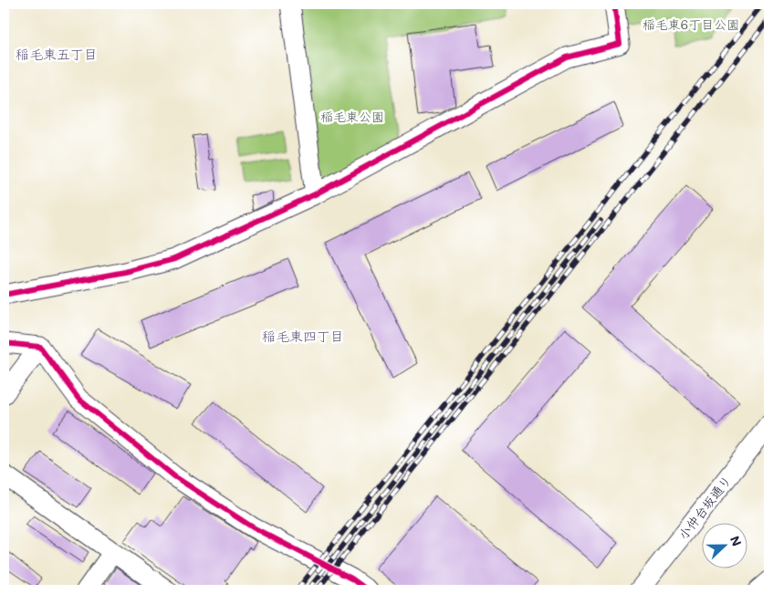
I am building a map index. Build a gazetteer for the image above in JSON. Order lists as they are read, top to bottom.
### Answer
{
  "streets": {
    "street": ["小仲台坂通り"]
  },
  "districts": ["稲毛東五丁目", "稲毛東四丁目"],
  "parks": ["稲毛東6丁目公園", "稲毛東公園"],
  "north": "right"
}
